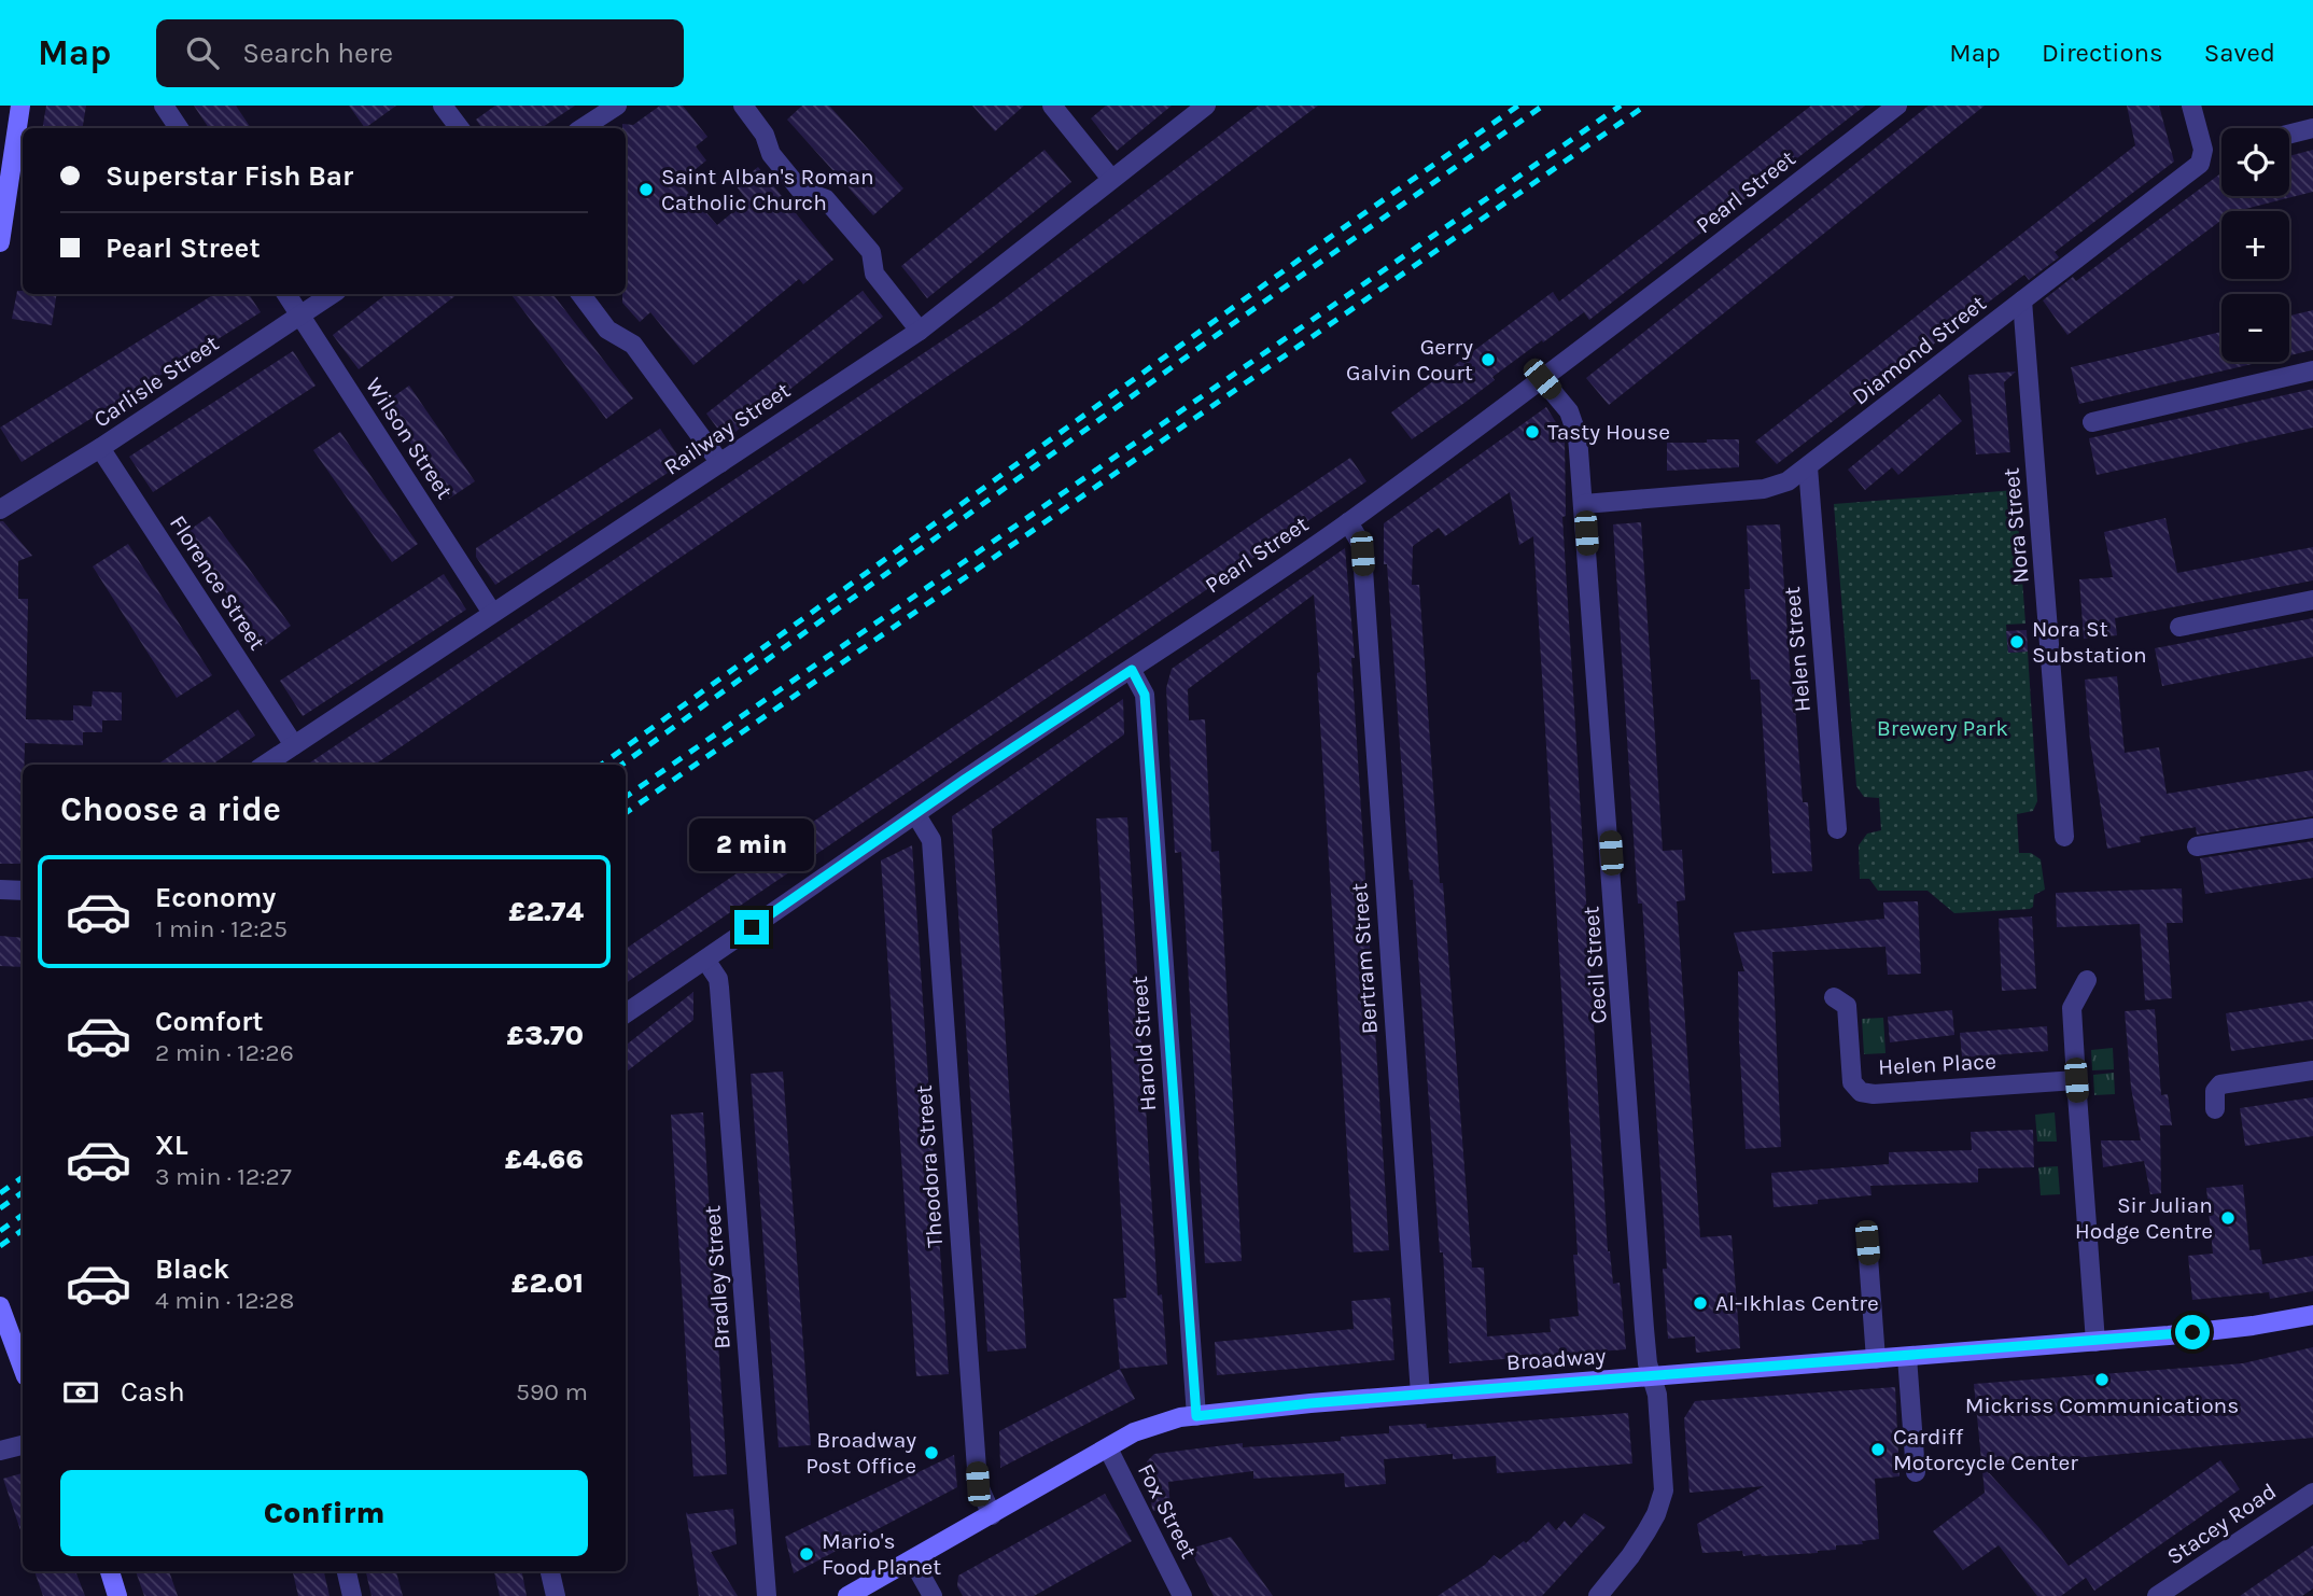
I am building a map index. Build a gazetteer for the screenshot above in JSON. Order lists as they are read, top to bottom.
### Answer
{
  "streets": {
    "main road": ["Broadway"],
    "street": [
      "Pearl Street",
      "Diamond Street",
      "Carlisle Street",
      "Railway Street",
      "Wilson Street",
      "Nora Street",
      "Florence Street",
      "Helen Street",
      "Bertram Street",
      "Cecil Street",
      "Harold Street",
      "Helen Place",
      "Theodora Street",
      "Bradley Street",
      "Fox Street",
      "Stacey Road"
    ]
  },
  "crossings": [
    ["Pearl Street", "Bertram Street"],
    ["Pearl Street", "Cecil Street"],
    ["Pearl Street", "Harold Street"],
    ["Pearl Street", "Theodora Street"],
    ["Pearl Street", "Bradley Street"],
    ["Diamond Street", "Nora Street"],
    ["Diamond Street", "Helen Street"],
    ["Diamond Street", "Cecil Street"],
    ["Carlisle Street", "Wilson Street"],
    ["Carlisle Street", "Florence Street"],
    ["Railway Street", "Wilson Street"],
    ["Railway Street", "Florence Street"],
    ["Bertram Street", "Broadway"],
    ["Cecil Street", "Broadway"],
    ["Harold Street", "Broadway"],
    ["Theodora Street", "Broadway"],
    ["Broadway", "Fox Street"]
  ],
  "parks": ["Brewery Park"],
  "places": [
    "Saint Alban's Roman Catholic Church",
    "Gerry Galvin Court",
    "Tasty House",
    "Nora St Substation",
    "Sir Julian Hodge Centre",
    "Al-Ikhlas Centre",
    "Mickriss Communications",
    "Cardiff Motorcycle Center",
    "Broadway Post Office",
    "Mario's Food Planet"
  ],
  "page": {
    "header": "Map",
    "search": "Search here",
    "nav": ["Map", "Directions", "Saved"],
    "map_buttons": ["+", "−"],
    "banner": ["Superstar Fish Bar", "Pearl Street"],
    "heading": "Choose a ride",
    "bubble": "2 min",
    "list": [
      {
        "name": "Economy",
        "note": "1 min · 12:25",
        "value": "£2.74"
      },
      {
        "name": "Comfort",
        "note": "2 min · 12:26",
        "value": "£3.70"
      },
      {
        "name": "XL",
        "note": "3 min · 12:27",
        "value": "£4.66"
      },
      {
        "name": "Black",
        "note": "4 min · 12:28",
        "value": "£2.01"
      }
    ],
    "pay": ["Cash", "590 m"],
    "buttons": "Confirm"
  }
}
